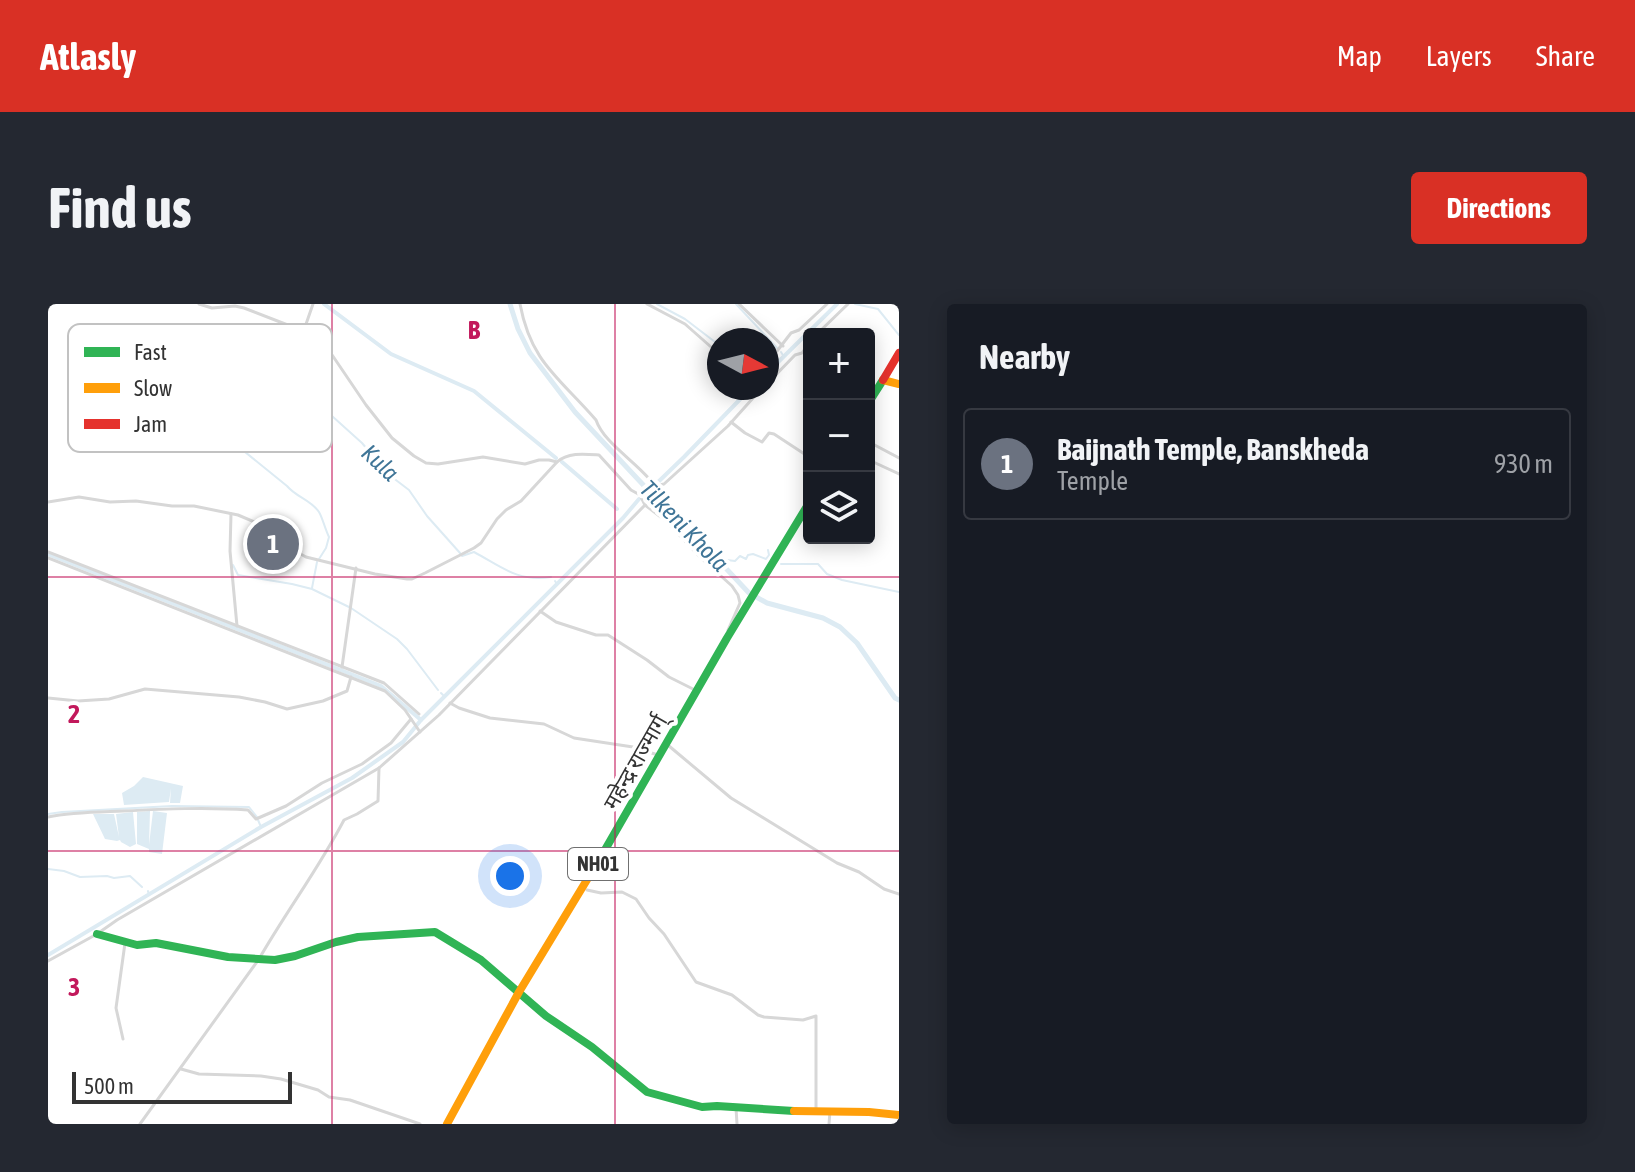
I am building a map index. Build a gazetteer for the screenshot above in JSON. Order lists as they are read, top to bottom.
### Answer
{
  "streets": {
    "main road": ["महेन्द्र राज्मार्ग्", "NH01"]
  },
  "water": ["Kula", "Tilkeni Khola"],
  "legend": ["Fast", "Slow", "Jam"],
  "scale_bar": "500 m",
  "north": "right",
  "page": {
    "header": "Atlasly",
    "nav": ["Map", "Layers", "Share"],
    "buttons": "Directions",
    "title": "Find us",
    "heading": "Nearby",
    "map_buttons": ["+", "−"],
    "list": [
      {
        "mark": "1",
        "name": "Baijnath Temple, Banskheda",
        "note": "Temple",
        "value": "930 m"
      }
    ],
    "pins": "1",
    "scale": "500 m"
  },
  "grid": {
    "columns": ["B"],
    "rows": ["2", "3"]
  }
}
